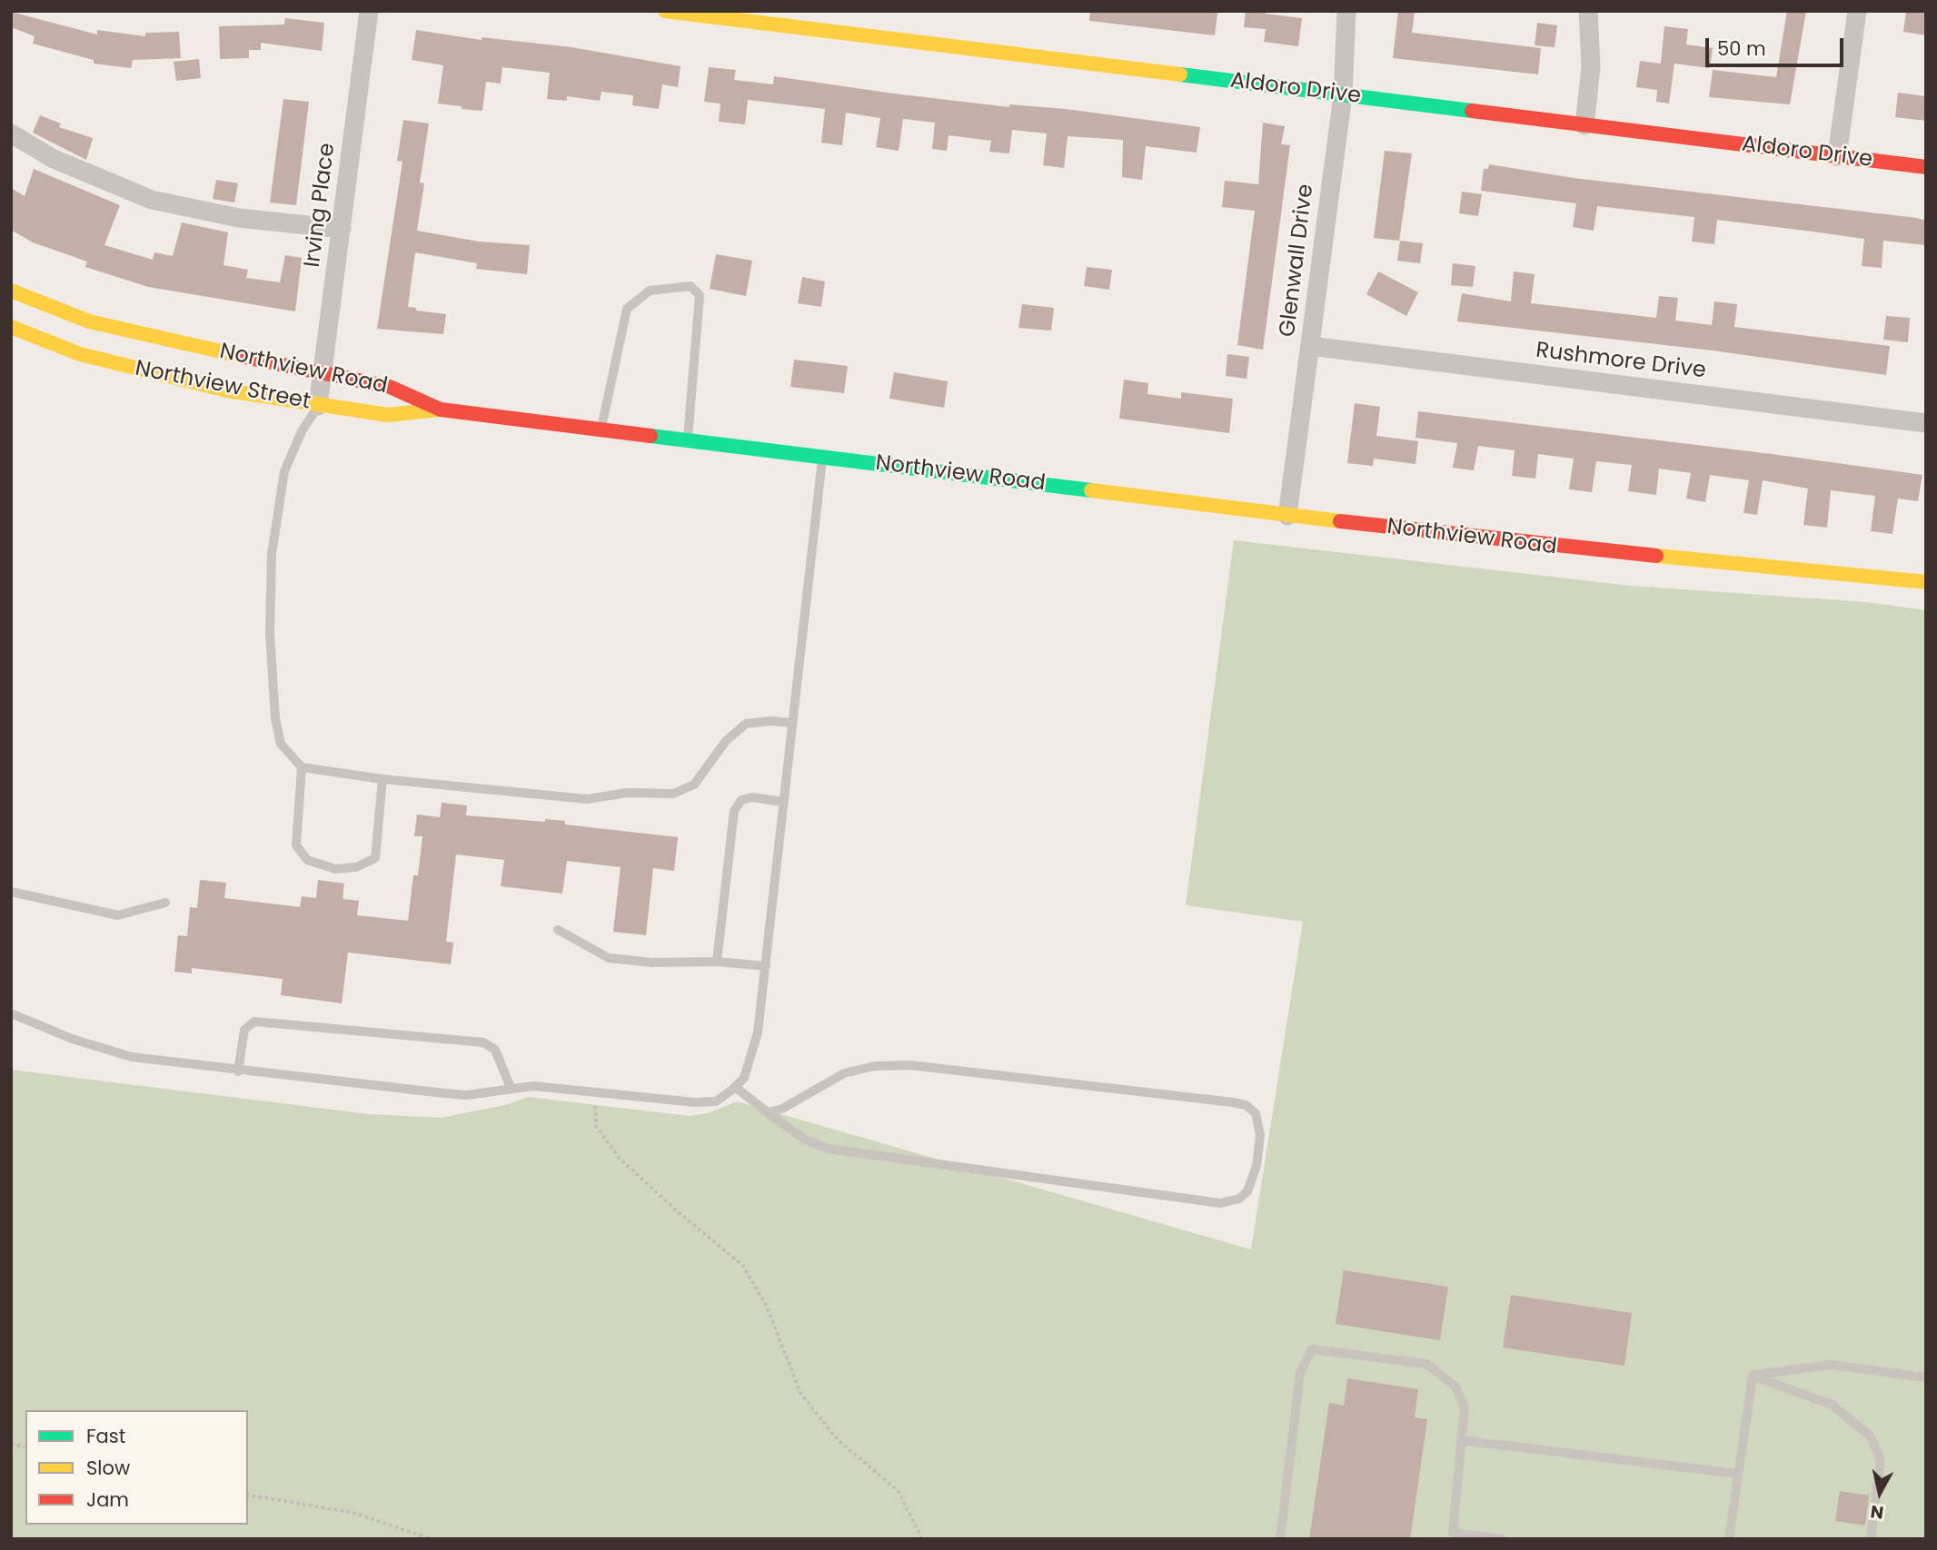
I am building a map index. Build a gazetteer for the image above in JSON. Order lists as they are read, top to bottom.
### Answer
{
  "streets": {
    "street": [
      "Aldoro Drive",
      "Irving Place",
      "Glenwall Drive",
      "Rushmore Drive",
      "Northview Road",
      "Northview Street"
    ]
  },
  "crossings": [
    ["Aldoro Drive", "Glenwall Drive"],
    ["Irving Place", "Northview Road"],
    ["Irving Place", "Northview Street"],
    ["Glenwall Drive", "Rushmore Drive"],
    ["Glenwall Drive", "Northview Road"],
    ["Northview Road", "Northview Street"]
  ],
  "legend": ["Fast", "Slow", "Jam"],
  "scale_bar": "50 m",
  "north": "bottom"
}
